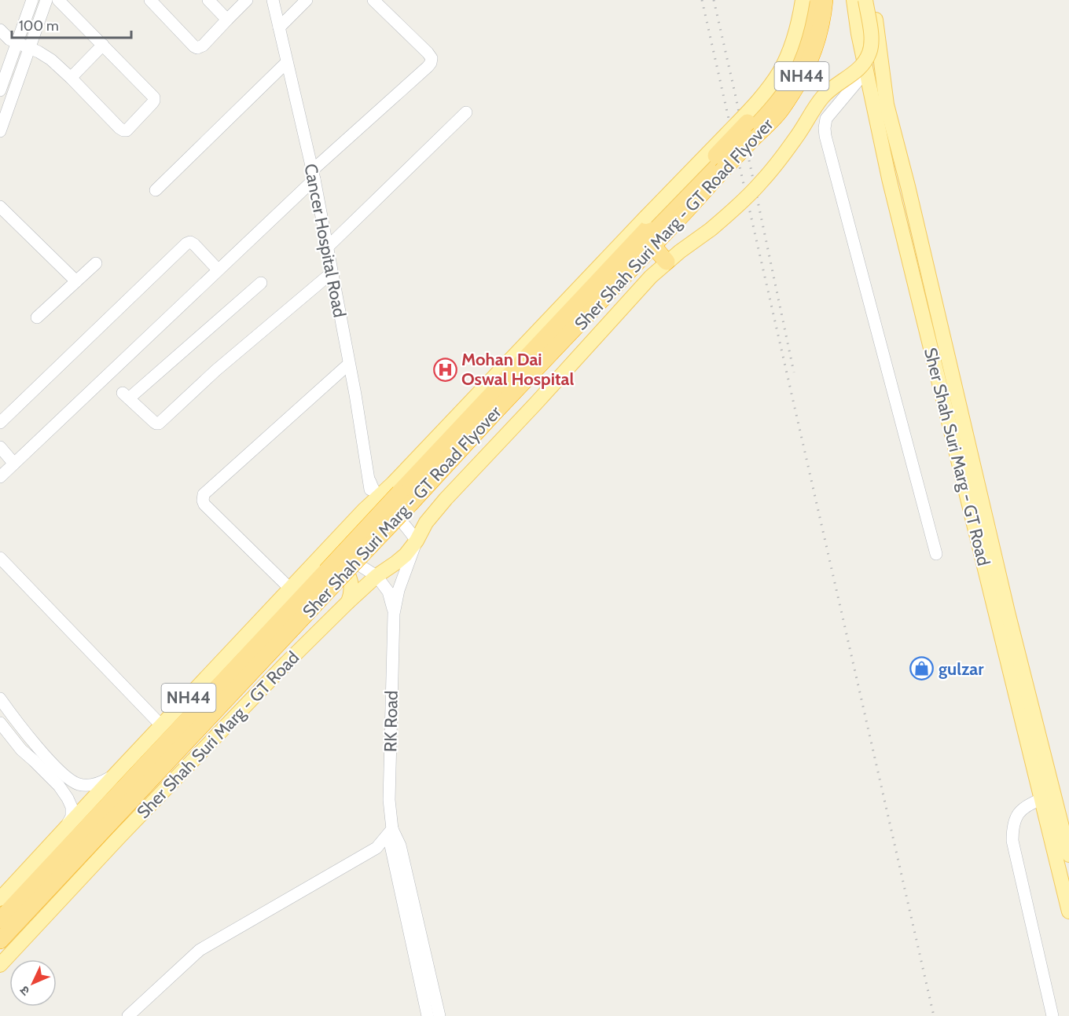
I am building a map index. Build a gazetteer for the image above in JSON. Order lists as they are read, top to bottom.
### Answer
{
  "streets": {
    "highway": ["NH44", "Sher Shah Suri Marg - GT Road Flyover"],
    "main road": ["Sher Shah Suri Marg - GT Road"],
    "street": ["Cancer Hospital Road", "RK Road"]
  },
  "crossings": [
    ["NH44", "Sher Shah Suri Marg - GT Road Flyover"]
  ],
  "places": {
    "hospital": ["Mohan Dai Oswal Hospital"],
    "shop": ["gulzar"]
  },
  "scale_bar": "100 m",
  "north": "bottom left"
}
